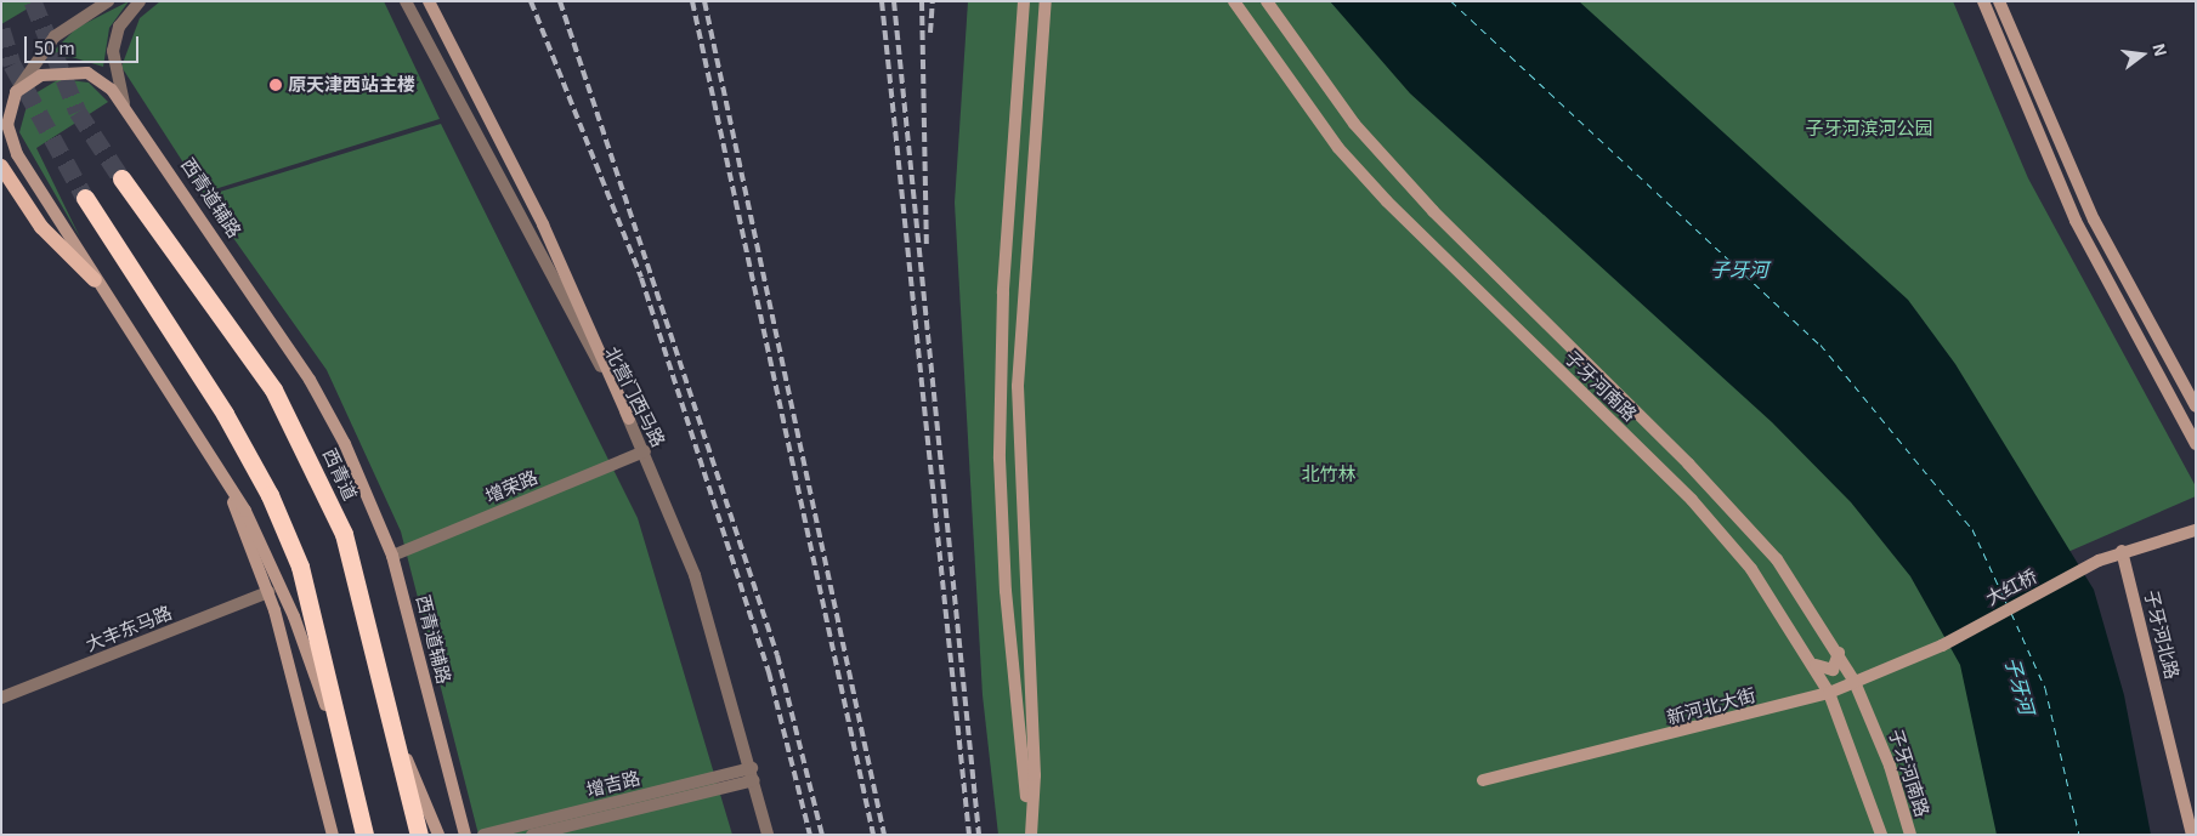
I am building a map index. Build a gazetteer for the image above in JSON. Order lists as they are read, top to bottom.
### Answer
{
  "streets": {
    "highway": ["西青道"],
    "street": [
      "西青道辅路",
      "子牙河南路",
      "北营门西马路",
      "增荣路",
      "大红桥",
      "大丰东马路",
      "子牙河北路",
      "新河北大街",
      "增吉路"
    ]
  },
  "crossings": [
    ["西青道辅路", "增荣路"],
    ["子牙河南路", "新河北大街"],
    ["北营门西马路", "增荣路"],
    ["北营门西马路", "增吉路"],
    ["大红桥", "子牙河北路"],
    ["大红桥", "新河北大街"]
  ],
  "water": ["子牙河"],
  "parks": ["子牙河滨河公园", "北竹林"],
  "places": ["原天津西站主楼"],
  "scale_bar": "50 m",
  "north": "right"
}
